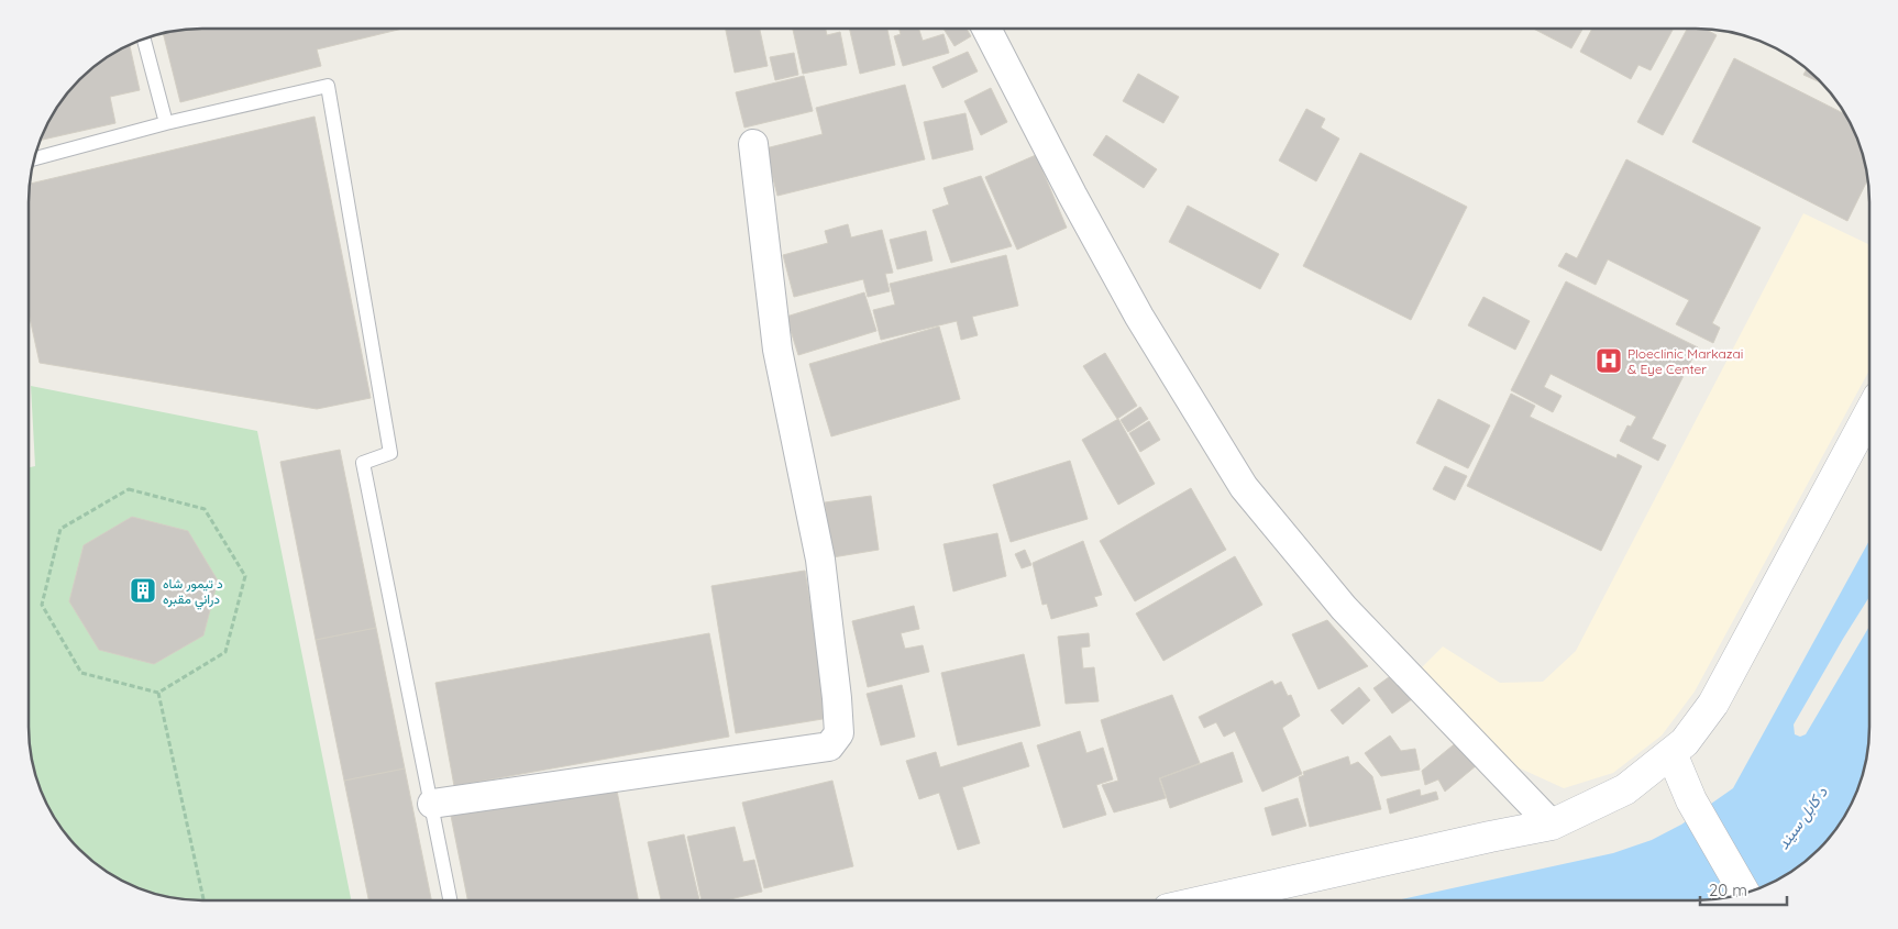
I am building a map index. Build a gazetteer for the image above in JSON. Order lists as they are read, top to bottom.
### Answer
{
  "water": ["د کابل سيند"],
  "places": {
    "hospital": ["Ploeclinic Markazai & Eye Center"],
    "building": ["د تیمور شاه دراني مقبره"]
  },
  "scale_bar": "20 m"
}
